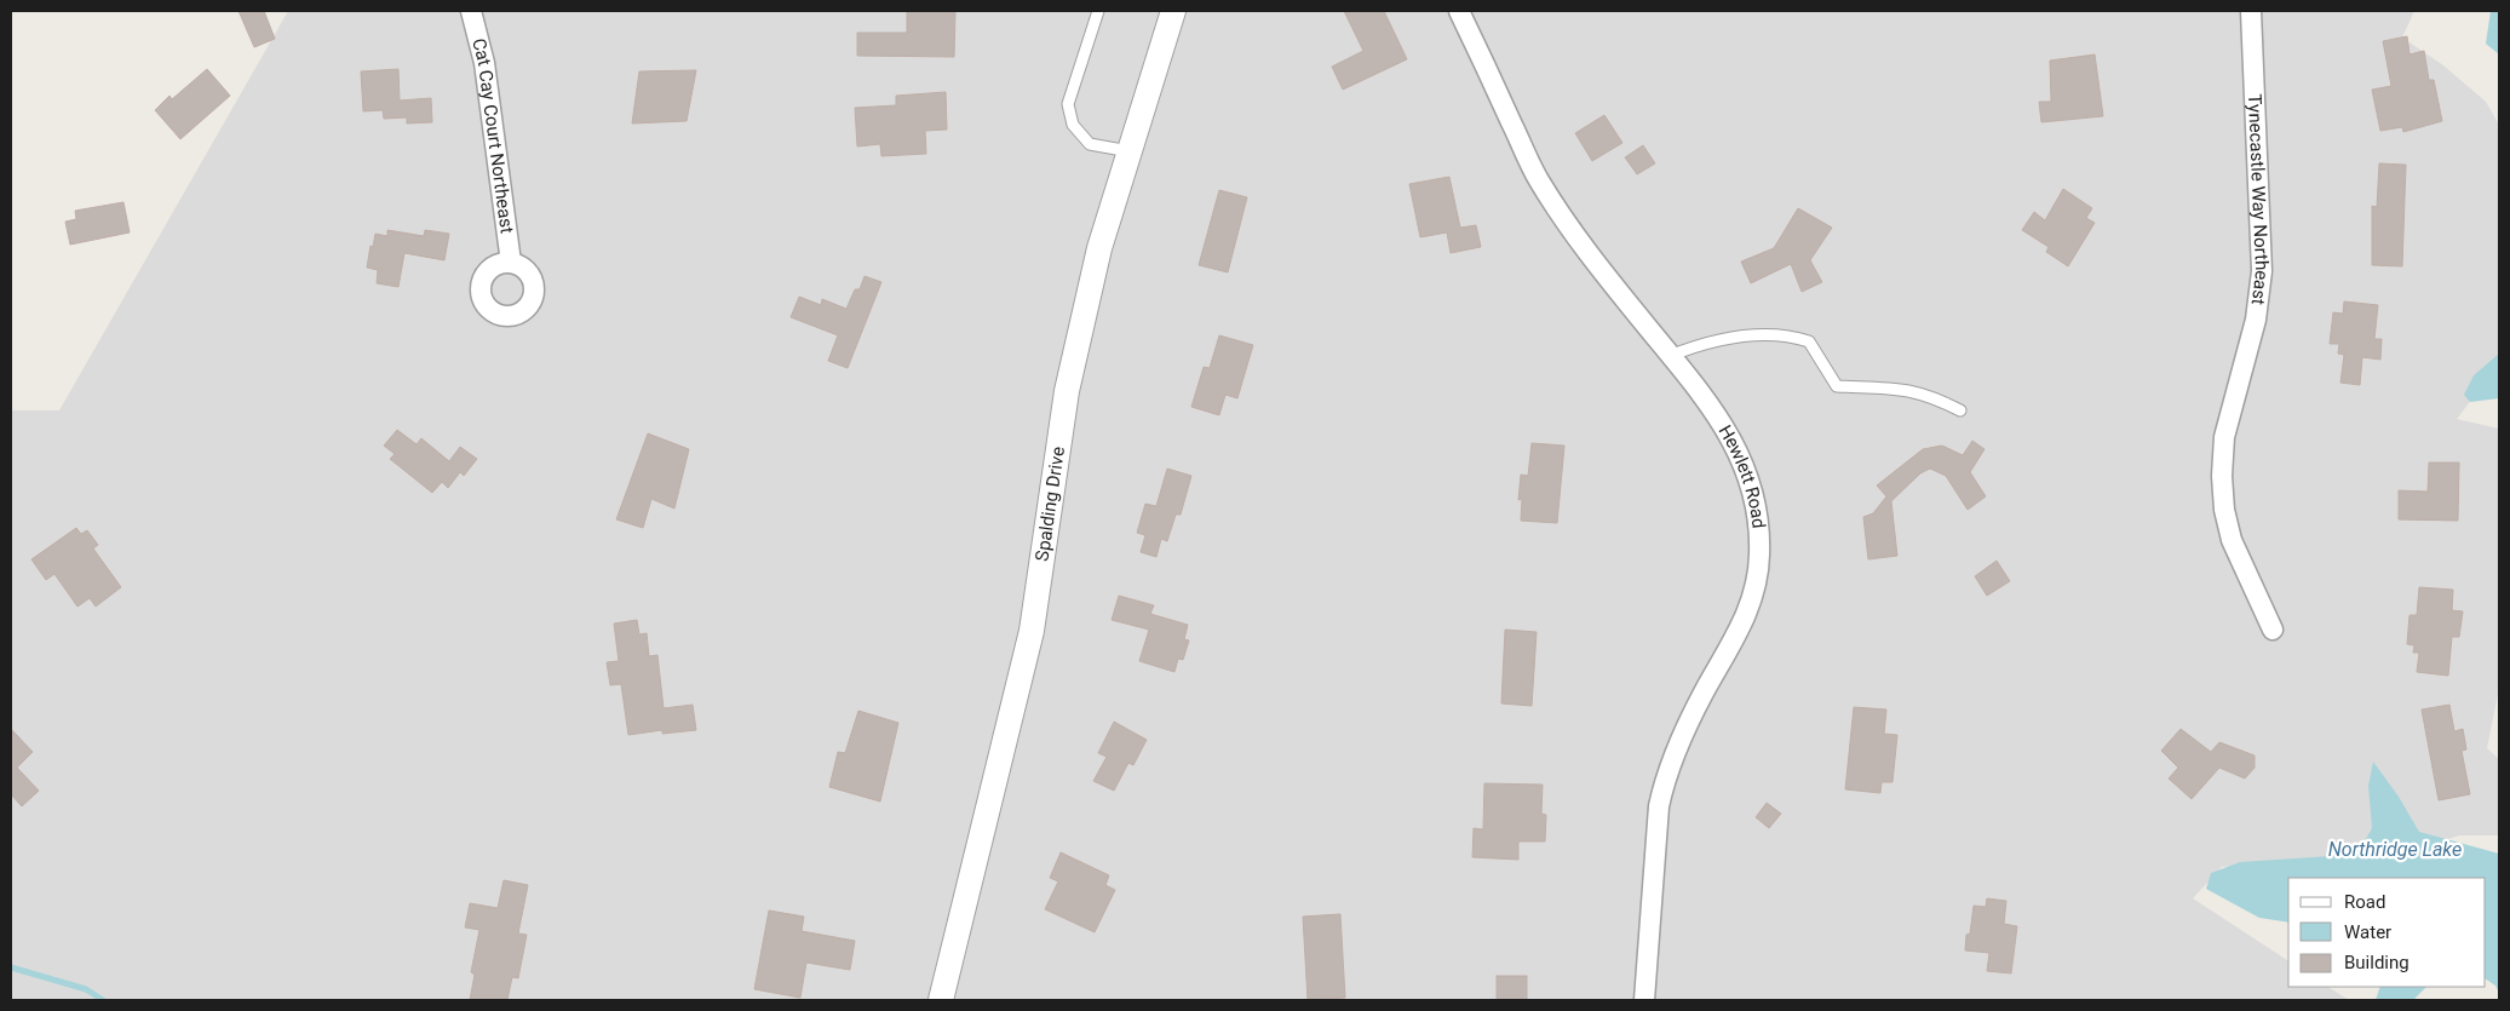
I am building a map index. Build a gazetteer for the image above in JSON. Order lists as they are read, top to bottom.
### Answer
{
  "streets": {
    "street": [
      "Cat Cay Court Northeast",
      "Tynecastle Way Northeast",
      "Hewlett Road",
      "Spalding Drive"
    ]
  },
  "water": ["Northridge Lake"],
  "legend": ["Road", "Water", "Building"]
}
